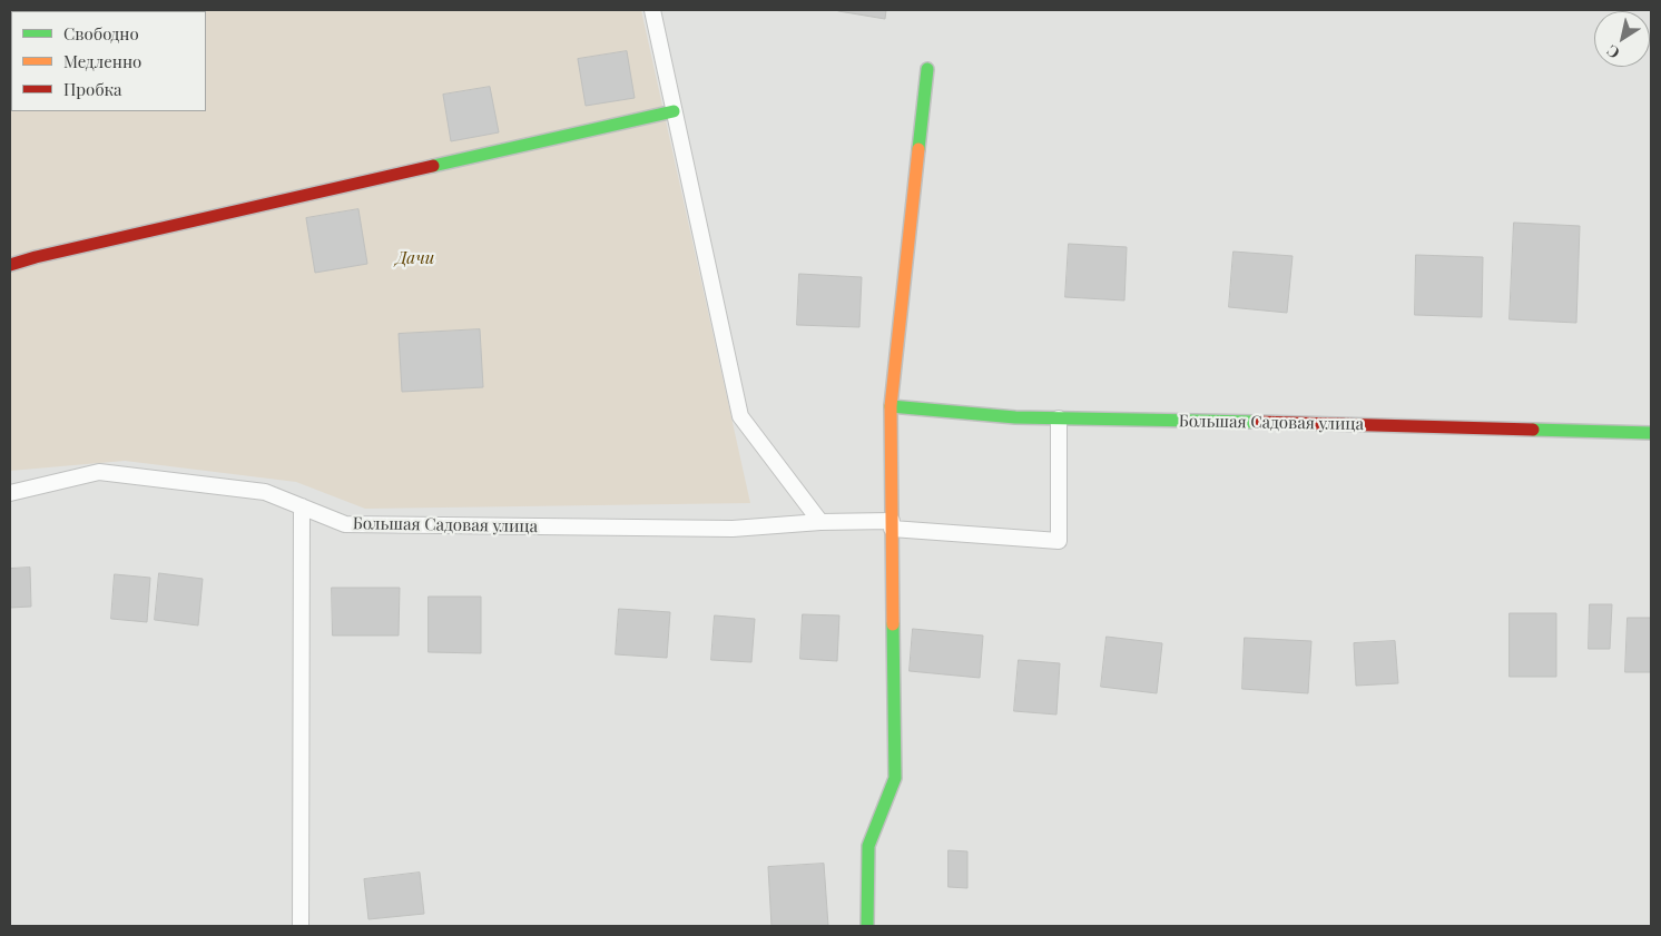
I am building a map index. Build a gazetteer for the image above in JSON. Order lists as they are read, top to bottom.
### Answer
{
  "streets": {
    "street": ["Большая Садовая улица"]
  },
  "parks": ["Дачи"],
  "legend": ["Свободно", "Медленно", "Пробка"],
  "north": "bottom left"
}
